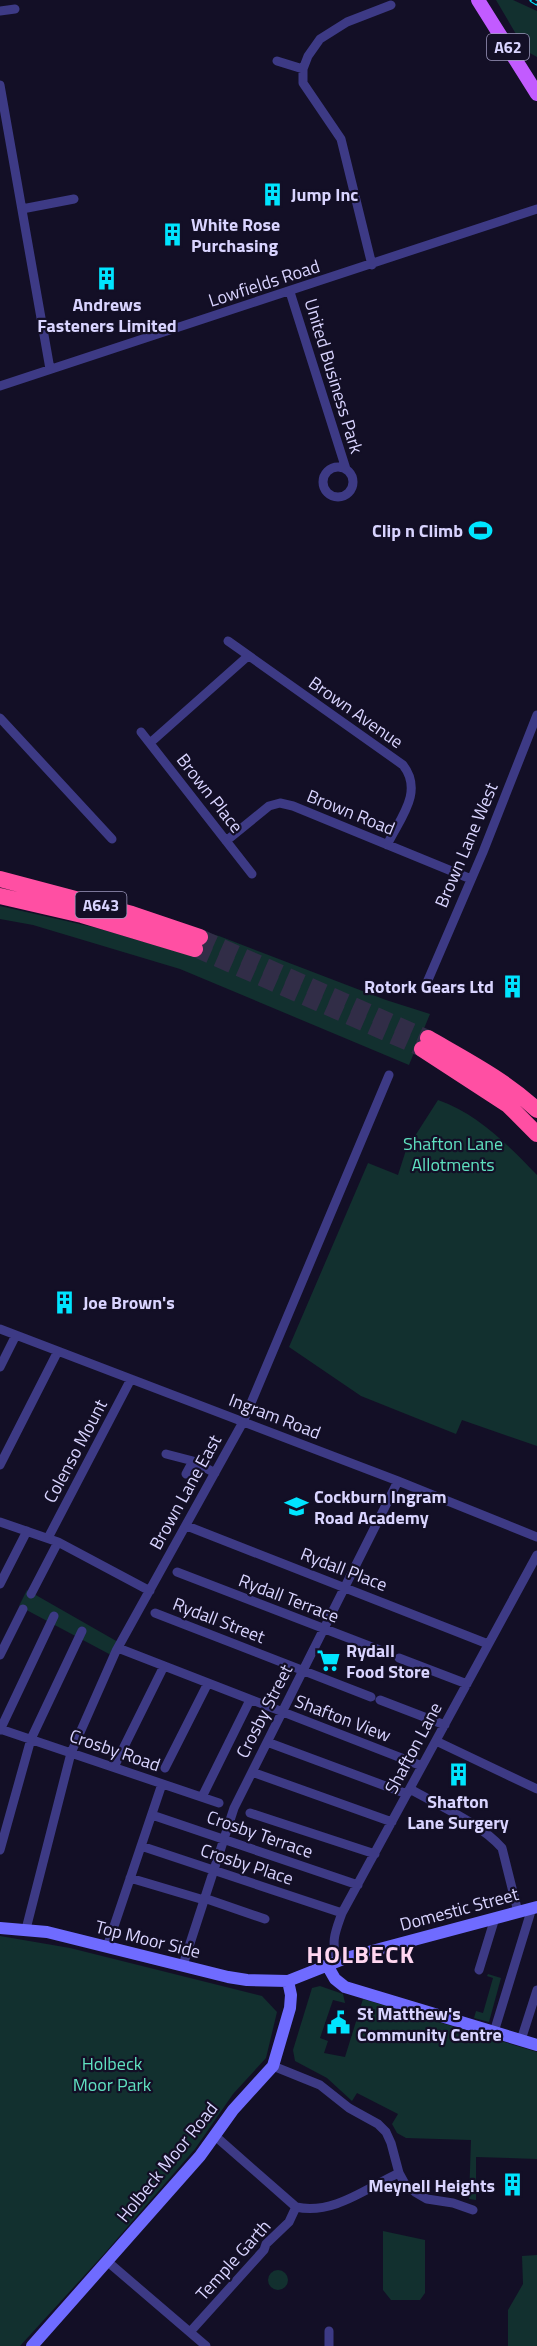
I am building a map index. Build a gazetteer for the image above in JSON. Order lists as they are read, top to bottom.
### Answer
{
  "streets": {
    "highway": ["A643"],
    "main road": ["A62"],
    "street": [
      "Lowfields Road",
      "United Business Park",
      "Brown Avenue",
      "Brown Place",
      "Brown Road",
      "Brown Lane West",
      "Ingram Road",
      "Colenso Mount",
      "Brown Lane East",
      "Rydall Place",
      "Rydall Terrace",
      "Rydall Street",
      "Crosby Street",
      "Shafton View",
      "Shafton Lane",
      "Crosby Road",
      "Crosby Terrace",
      "Crosby Place",
      "Domestic Street",
      "Top Moor Side",
      "Holbeck Moor Road",
      "Temple Garth"
    ]
  },
  "crossings": [
    ["Lowfields Road", "United Business Park"],
    ["Brown Avenue", "Brown Road"],
    ["Brown Place", "Brown Road"],
    ["Brown Road", "Brown Lane West"],
    ["Ingram Road", "Colenso Mount"],
    ["Ingram Road", "Brown Lane East"],
    ["Ingram Road", "Crosby Street"],
    ["Brown Lane East", "Rydall Place"],
    ["Brown Lane East", "Shafton View"],
    ["Brown Lane East", "Crosby Road"],
    ["Brown Lane East", "Top Moor Side"],
    ["Rydall Place", "Crosby Street"],
    ["Rydall Place", "Shafton Lane"],
    ["Rydall Terrace", "Crosby Street"],
    ["Rydall Terrace", "Shafton Lane"],
    ["Rydall Street", "Crosby Street"],
    ["Rydall Street", "Shafton Lane"],
    ["Crosby Street", "Shafton View"],
    ["Crosby Street", "Crosby Terrace"],
    ["Crosby Street", "Crosby Place"],
    ["Crosby Street", "Top Moor Side"],
    ["Shafton View", "Shafton Lane"],
    ["Shafton Lane", "Crosby Terrace"],
    ["Shafton Lane", "Crosby Place"],
    ["Shafton Lane", "Domestic Street"],
    ["Domestic Street", "Top Moor Side"],
    ["Domestic Street", "Holbeck Moor Road"],
    ["Top Moor Side", "Holbeck Moor Road"]
  ],
  "districts": ["HOLBECK"],
  "parks": ["Shafton Lane Allotments", "Holbeck Moor Park"],
  "places": {
    "building": [
      "Jump Inc",
      "White Rose Purchasing",
      "Andrews Fasteners Limited",
      "Rotork Gears Ltd",
      "Joe Brown's",
      "Shafton Lane Surgery",
      "Meynell Heights"
    ],
    "sports": ["Clip n Climb"],
    "school or university": ["Cockburn Ingram Road Academy"],
    "supermarket": ["Rydall Food Store"],
    "public building": ["St Matthew's Community Centre"]
  }
}
